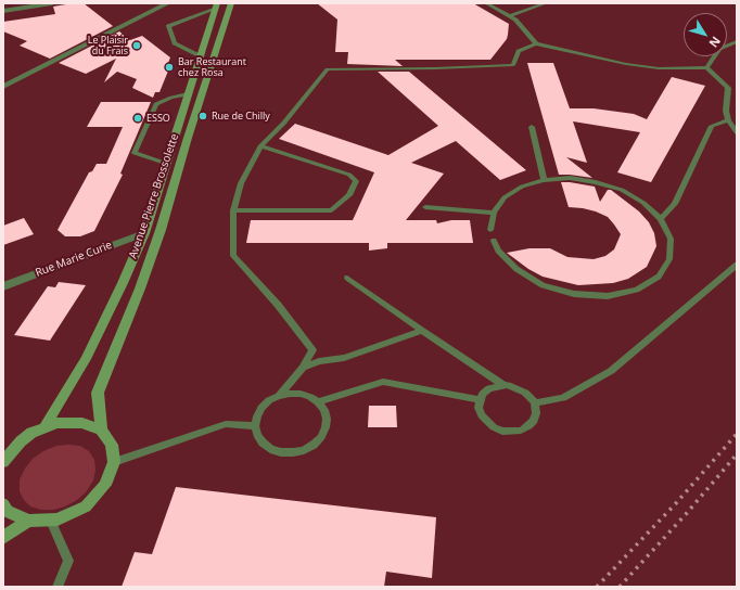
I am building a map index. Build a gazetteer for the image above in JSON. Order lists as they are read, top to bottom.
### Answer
{
  "streets": {
    "main road": ["Avenue Pierre Brossolette"],
    "street": ["Rue Marie Curie"]
  },
  "crossings": [
    ["Avenue Pierre Brossolette", "Rue Marie Curie"]
  ],
  "places": [
    "Le Plaisir du Frais",
    "Bar Restaurant chez Rosa",
    "Rue de Chilly",
    "ESSO"
  ],
  "north": "bottom right"
}
